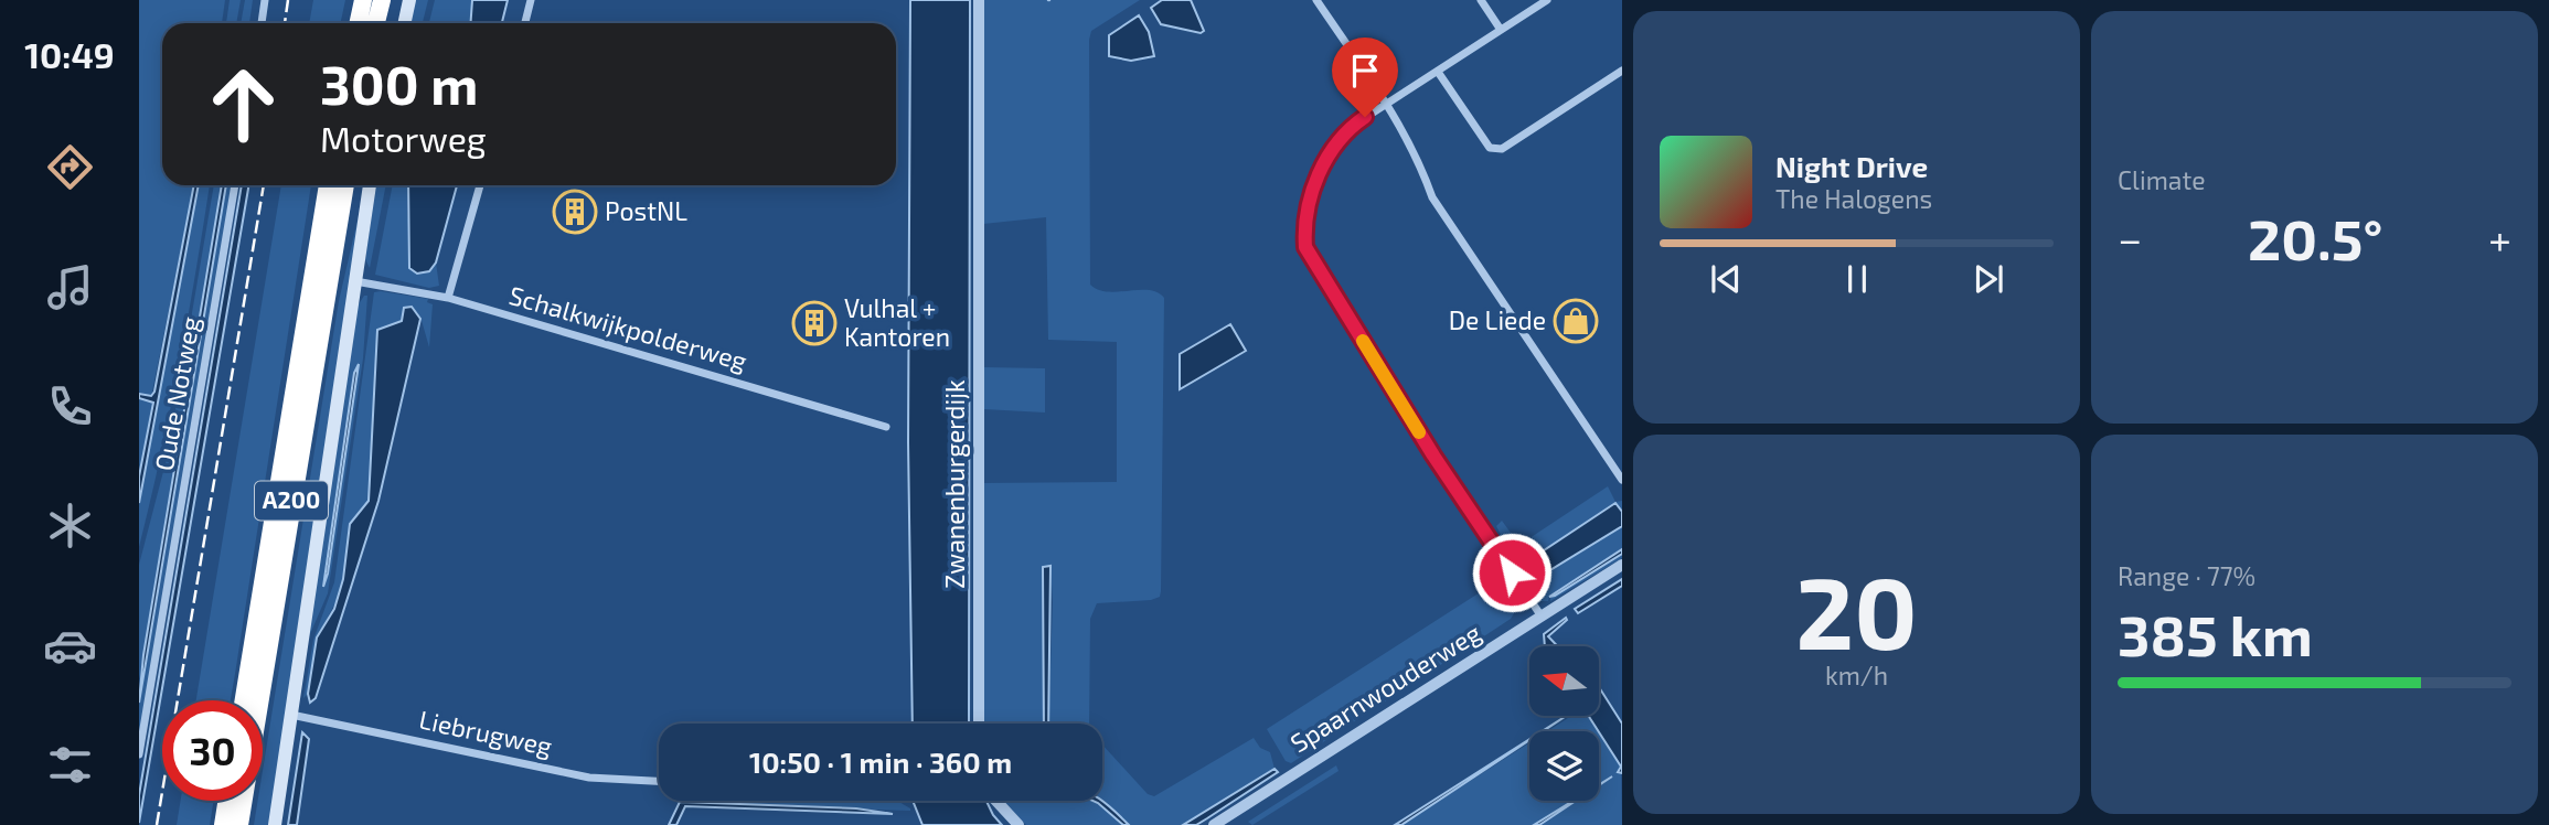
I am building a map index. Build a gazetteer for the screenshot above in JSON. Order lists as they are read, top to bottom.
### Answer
{
  "streets": {
    "highway": ["A200"],
    "street": [
      "Schalkwijkpolderweg",
      "Oude Notweg",
      "Zwanenburgerdijk",
      "Spaarnwouderweg",
      "Liebrugweg"
    ]
  },
  "places": {
    "building": ["PostNL", "Vulhal + Kantoren"],
    "shop": ["De Liede"]
  },
  "north": "left",
  "page": {
    "tabs": "10:49",
    "tile": [
      "Climate",
      ["20", "km/h"],
      ["Range · 77%", "385 km"]
    ],
    "turn": ["300 m", "Motorweg"],
    "song": ["Night Drive", "The Halogens"],
    "heat": ["−", "20.5°", "+"],
    "limit": "30",
    "trip": "10:50 · 1 min · 360 m"
  }
}
